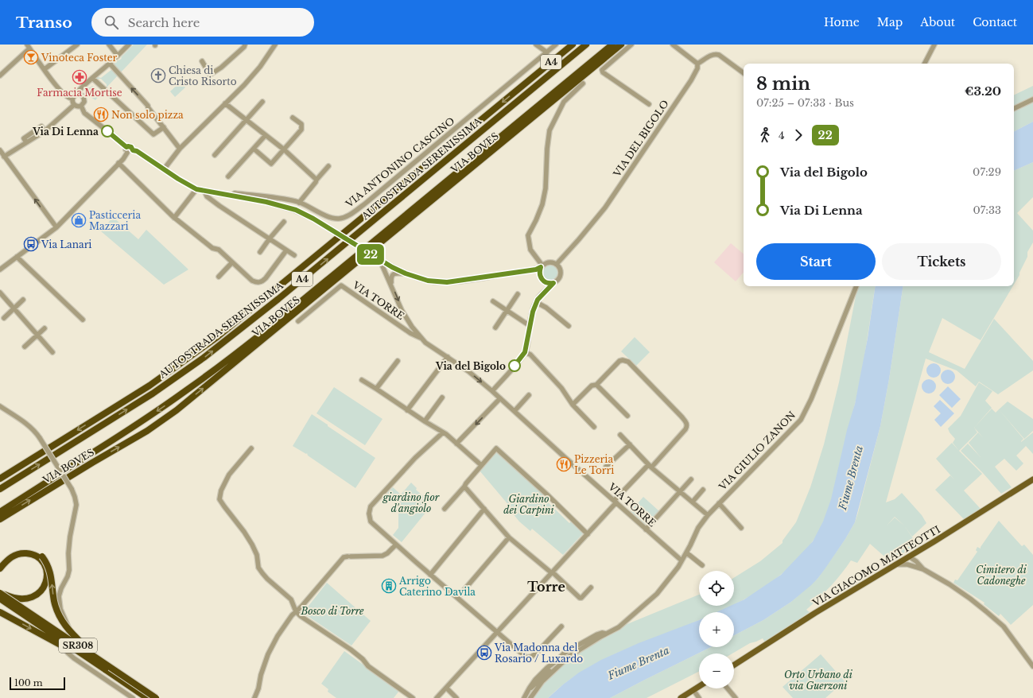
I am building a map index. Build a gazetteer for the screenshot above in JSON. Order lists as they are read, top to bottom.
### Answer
{
  "streets": {
    "highway": [
      "A4",
      "VIA BOVES",
      "AUTOSTRADA SERENISSIMA",
      "SR308"
    ],
    "main road": ["VIA GIACOMO MATTEOTTI"],
    "street": [
      "VIA DEL BIGOLO",
      "VIA ANTONINO CASCINO",
      "VIA TORRE",
      "VIA GIULIO ZANON"
    ]
  },
  "crossings": [
    ["VIA TORRE", "VIA GIULIO ZANON"]
  ],
  "districts": ["Torre"],
  "water": ["Fiume Brenta"],
  "parks": [
    "giardino fior d'angiolo",
    "Giardino dei Carpini",
    "Cimitero di Cadoneghe",
    "Bosco di Torre",
    "Orto Urbano di via Guerzoni"
  ],
  "places": {
    "bar": ["Vinoteca Foster"],
    "church": ["Chiesa di Cristo Risorto"],
    "pharmacy": ["Farmacia Mortise"],
    "restaurant": ["Non solo pizza", "Pizzeria Le Torri"],
    "other": ["Via Di Lenna", "Via del Bigolo"],
    "shop": ["Pasticceria Mazzari"],
    "bus stop": ["Via Lanari", "Via Madonna del Rosario / Luxardo"],
    "building": ["Arrigo Caterino Davila"]
  },
  "lines": ["bus line 22"],
  "scale_bar": "100 m",
  "page": {
    "header": "Transo",
    "search": "Search here",
    "nav": [
      "Home",
      "Map",
      "About",
      "Contact"
    ],
    "on_map": "22",
    "heading": ["8 min", "07:25 – 07:33 · Bus", "€3.20"],
    "legs": ["4", "22"],
    "list": [
      {
        "name": "Via del Bigolo",
        "value": "07:29"
      },
      {
        "name": "Via Di Lenna",
        "value": "07:33"
      }
    ],
    "buttons": ["Start", "Tickets"],
    "map_buttons": ["+", "−"],
    "scale": "100 m"
  }
}
